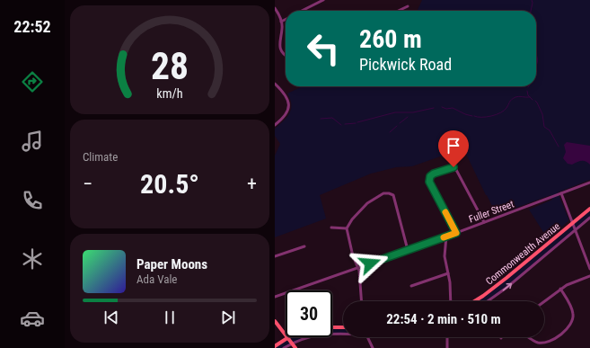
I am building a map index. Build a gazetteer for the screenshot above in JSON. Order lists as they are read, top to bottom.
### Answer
{
  "streets": {
    "main road": ["Commonwealth Avenue"],
    "street": ["Fuller Street"]
  },
  "page": {
    "tabs": "22:52",
    "turn": ["260 m", "Pickwick Road"],
    "tile": "Climate",
    "heat": ["−", "20.5°", "+"],
    "song": ["Paper Moons", "Ada Vale"],
    "limit": "30",
    "trip": "22:54 · 2 min · 510 m",
    "gauge": ["28", "km/h"]
  }
}
